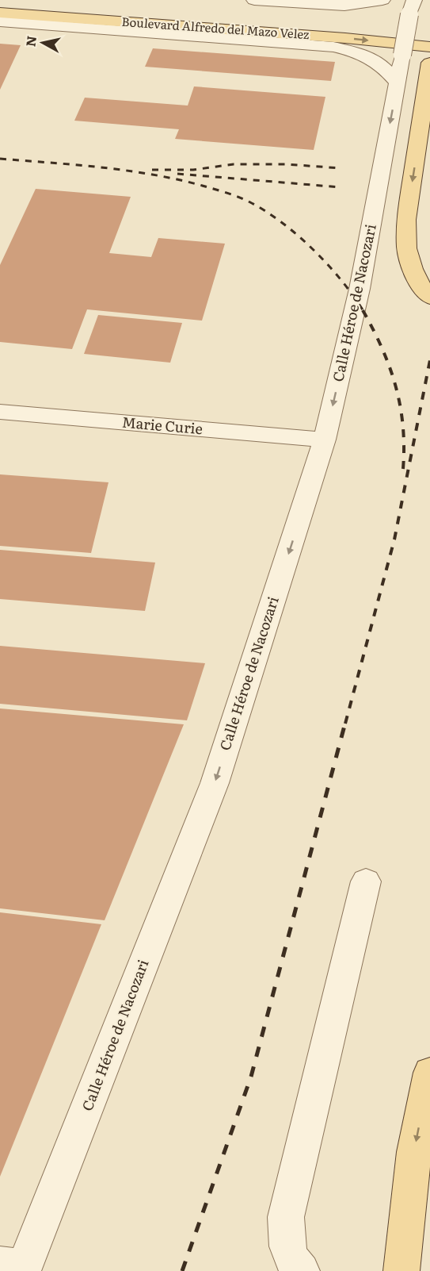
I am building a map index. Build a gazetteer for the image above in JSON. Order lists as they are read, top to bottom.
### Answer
{
  "streets": {
    "main road": ["Boulevard Alfredo del Mazo Velez"],
    "street": ["Calle Héroe de Nacozari", "Marie Curie"]
  },
  "crossings": [
    ["Boulevard Alfredo del Mazo Velez", "Calle Héroe de Nacozari"],
    ["Calle Héroe de Nacozari", "Marie Curie"]
  ],
  "one_way": ["Calle Héroe de Nacozari"],
  "north": "left"
}
